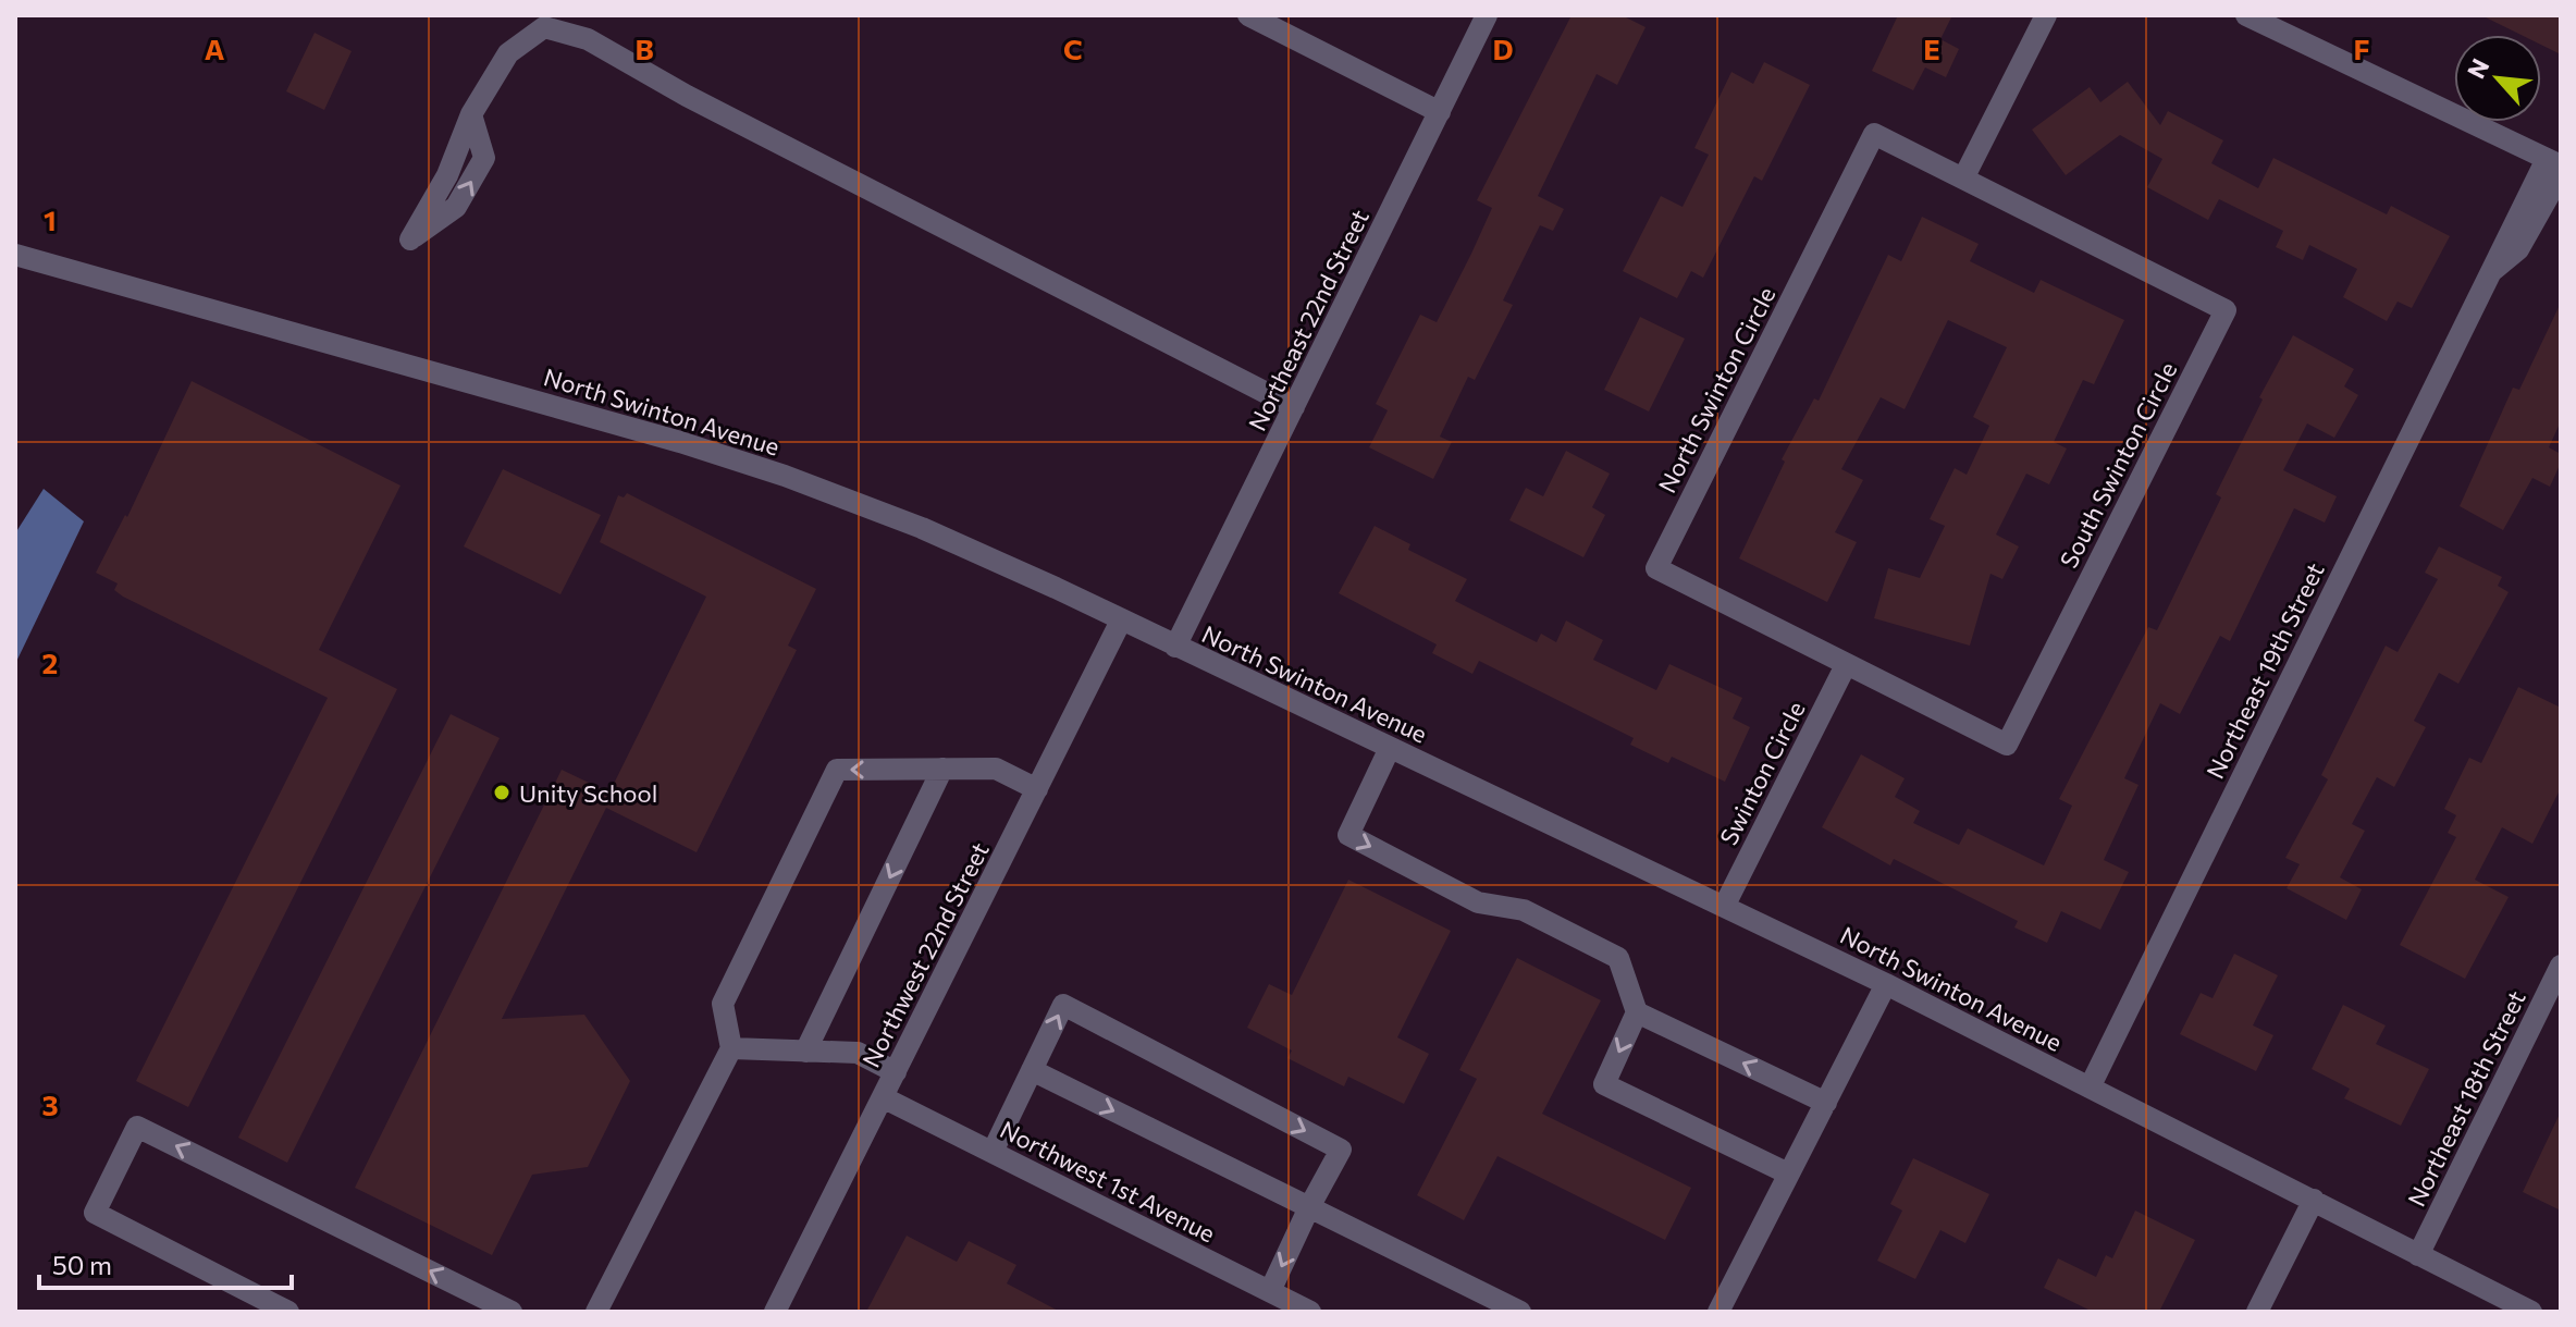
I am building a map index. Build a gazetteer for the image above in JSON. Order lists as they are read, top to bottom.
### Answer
{
  "streets": {
    "street": [
      "Northeast 22nd Street",
      "North Swinton Circle",
      "North Swinton Avenue",
      "South Swinton Circle",
      "Northeast 19th Street",
      "Swinton Circle",
      "Northwest 22nd Street",
      "Northeast 18th Street",
      "Northwest 1st Avenue"
    ]
  },
  "crossings": [
    ["Northeast 22nd Street", "North Swinton Avenue"],
    ["North Swinton Circle", "South Swinton Circle"],
    ["North Swinton Circle", "Swinton Circle"],
    ["North Swinton Avenue", "Northeast 19th Street"],
    ["North Swinton Avenue", "Swinton Circle"],
    ["North Swinton Avenue", "Northwest 22nd Street"],
    ["North Swinton Avenue", "Northeast 18th Street"],
    ["South Swinton Circle", "Swinton Circle"],
    ["Northwest 22nd Street", "Northwest 1st Avenue"]
  ],
  "places": ["Unity School"],
  "scale_bar": "50 m",
  "north": "top left",
  "grid": {
    "columns": [
      "A",
      "B",
      "C",
      "D",
      "E",
      "F"
    ],
    "rows": ["1", "2", "3"]
  }
}
